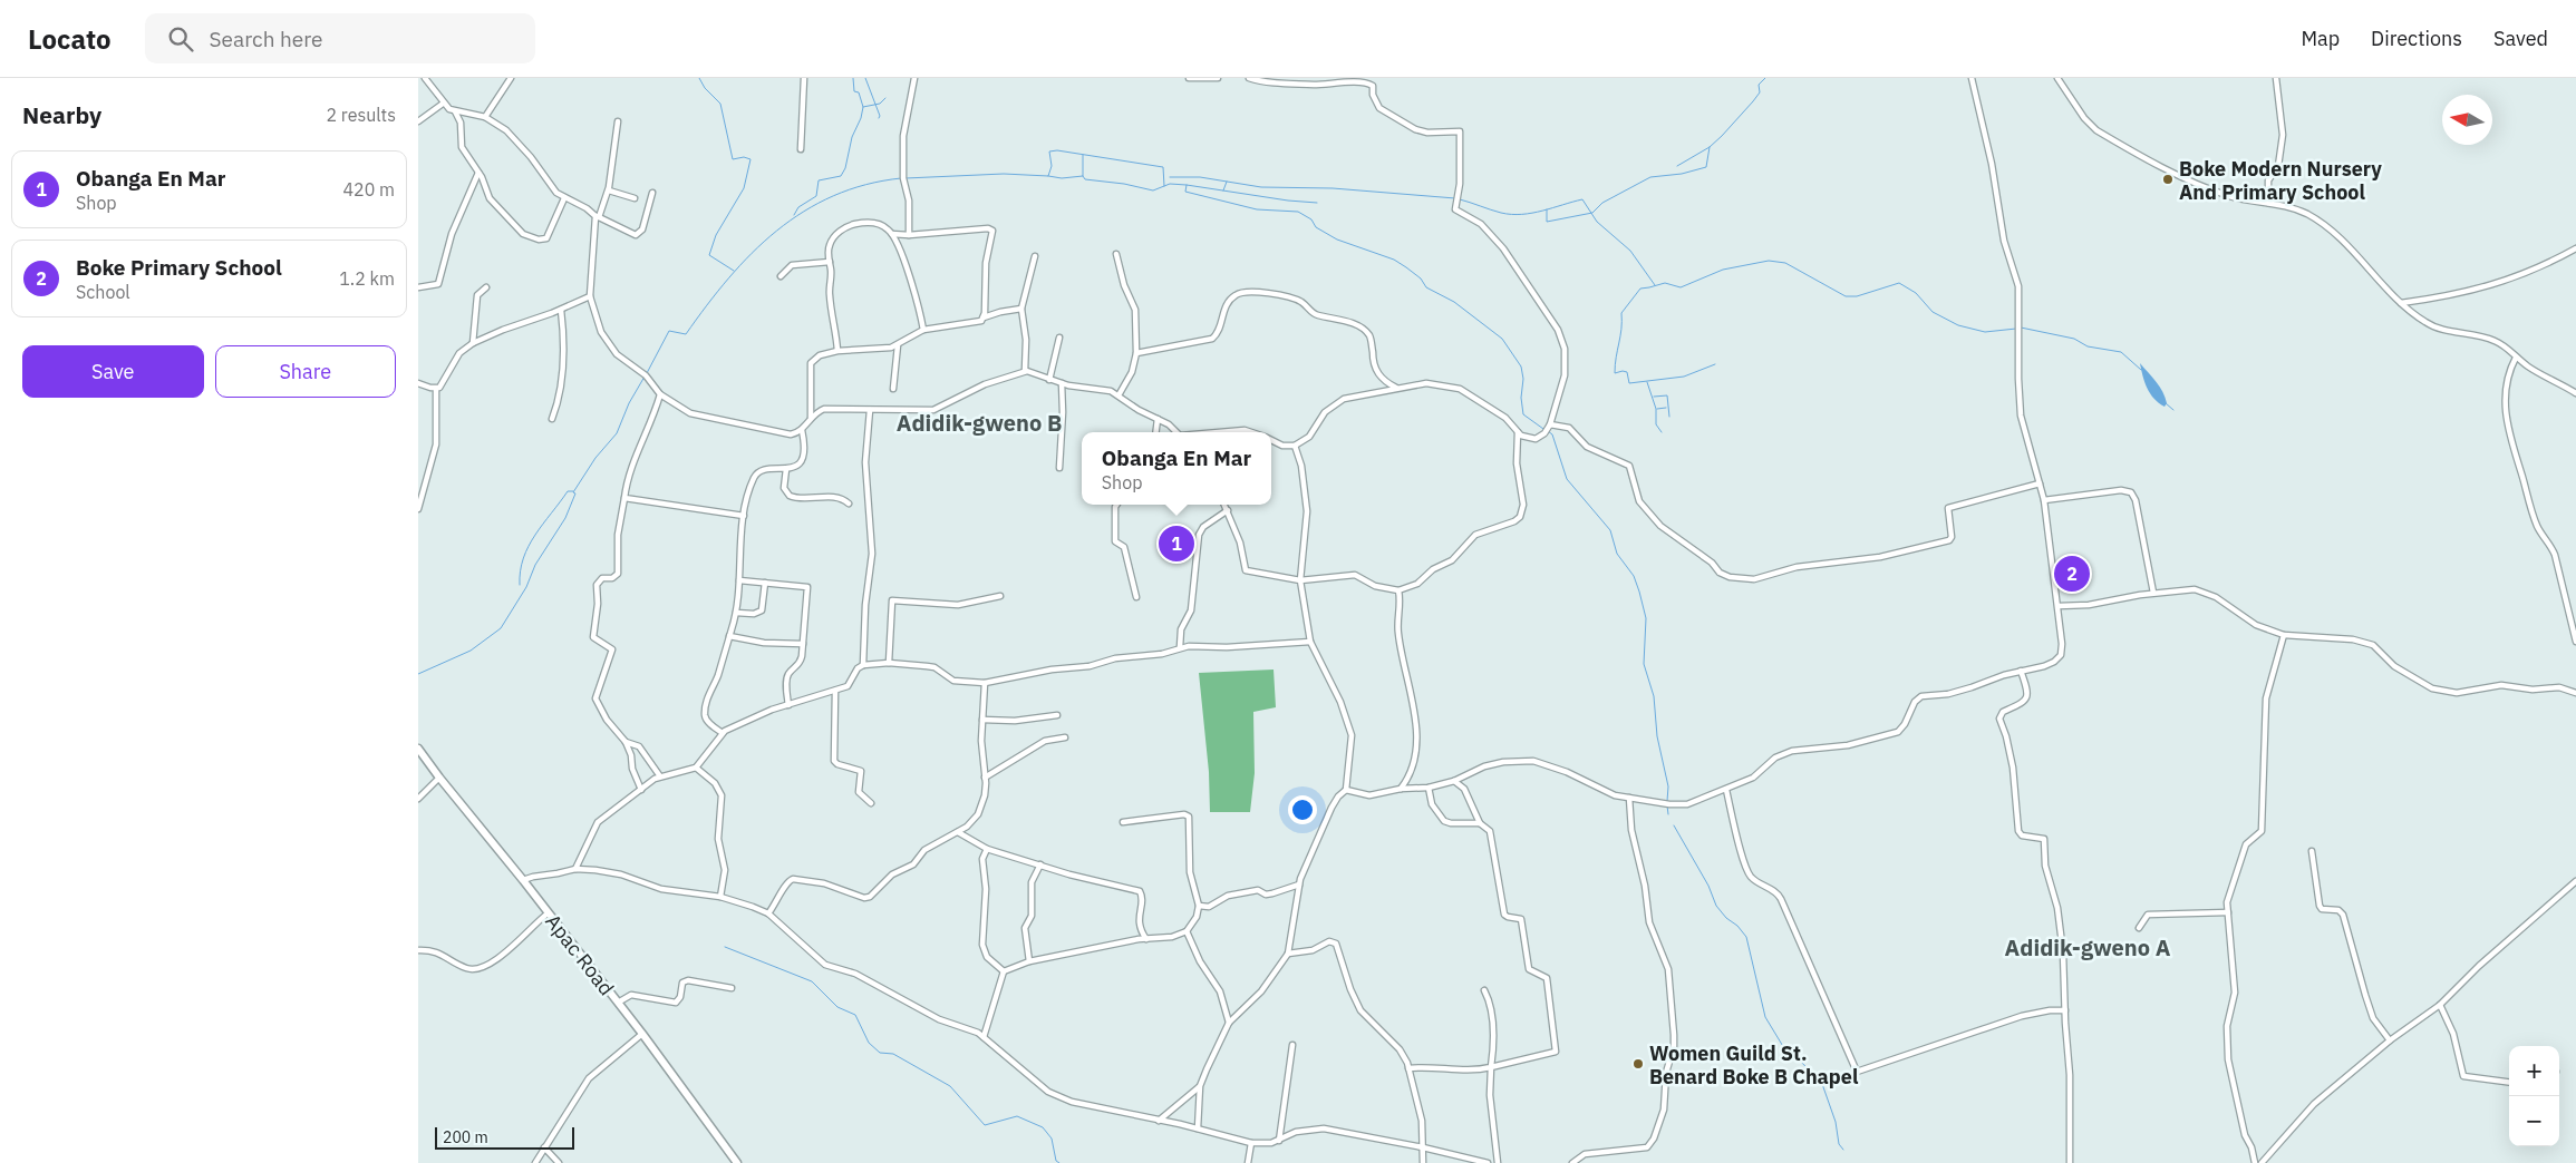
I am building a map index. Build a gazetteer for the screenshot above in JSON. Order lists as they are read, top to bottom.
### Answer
{
  "streets": {
    "main road": ["Apac Road"]
  },
  "districts": ["Adidik-gweno B", "Adidik-gweno A"],
  "places": ["Boke Modern Nursery And Primary School", "Women Guild St. Benard Boke B Chapel"],
  "scale_bar": "200 m",
  "north": "left",
  "page": {
    "header": "Locato",
    "search": "Search here",
    "nav": ["Map", "Directions", "Saved"],
    "heading": ["Nearby", "2 results"],
    "list": [
      {
        "mark": "1",
        "name": "Obanga En Mar",
        "note": "Shop",
        "value": "420 m"
      },
      {
        "mark": "2",
        "name": "Boke Primary School",
        "note": "School",
        "value": "1.2 km"
      }
    ],
    "buttons": ["Save", "Share"],
    "popup": ["Obanga En Mar", "Shop"],
    "pins": ["1", "2"],
    "map_buttons": ["+", "−"],
    "scale": "200 m"
  }
}
